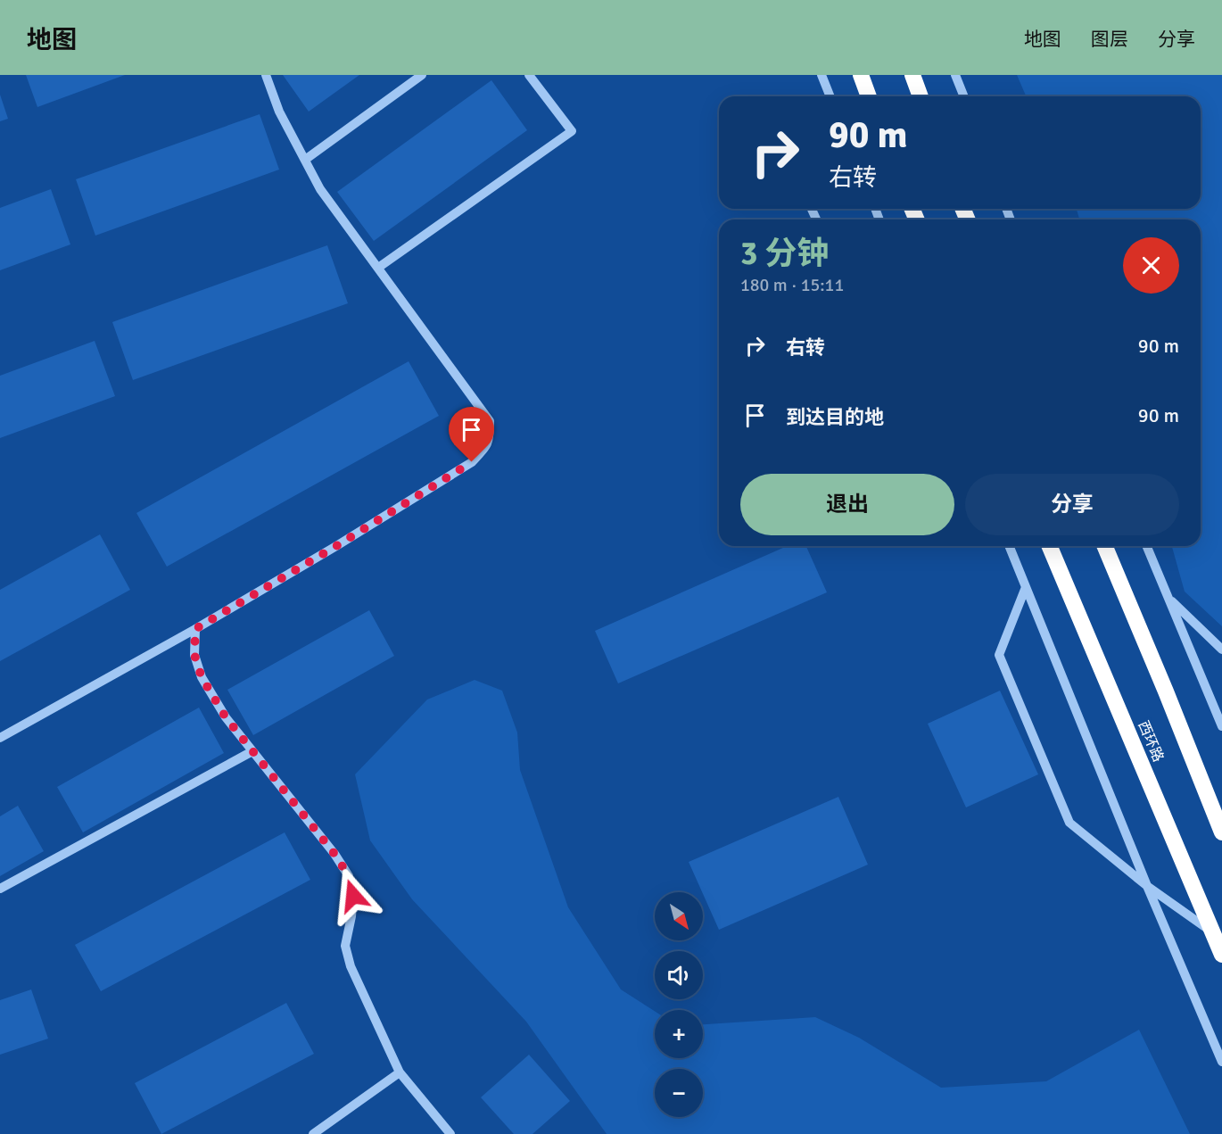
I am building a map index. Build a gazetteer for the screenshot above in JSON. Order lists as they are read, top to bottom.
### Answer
{
  "streets": {
    "highway": ["西环路"]
  },
  "north": "bottom right",
  "page": {
    "header": "地图",
    "nav": ["地图", "图层", "分享"],
    "turn": ["90 m", "右转"],
    "heading": ["3 分钟", "180 m · 15:11"],
    "list": [
      {
        "name": "右转",
        "value": "90 m"
      },
      {
        "name": "到达目的地",
        "value": "90 m"
      }
    ],
    "buttons": ["退出", "分享"],
    "map_buttons": ["+", "−"]
  }
}
